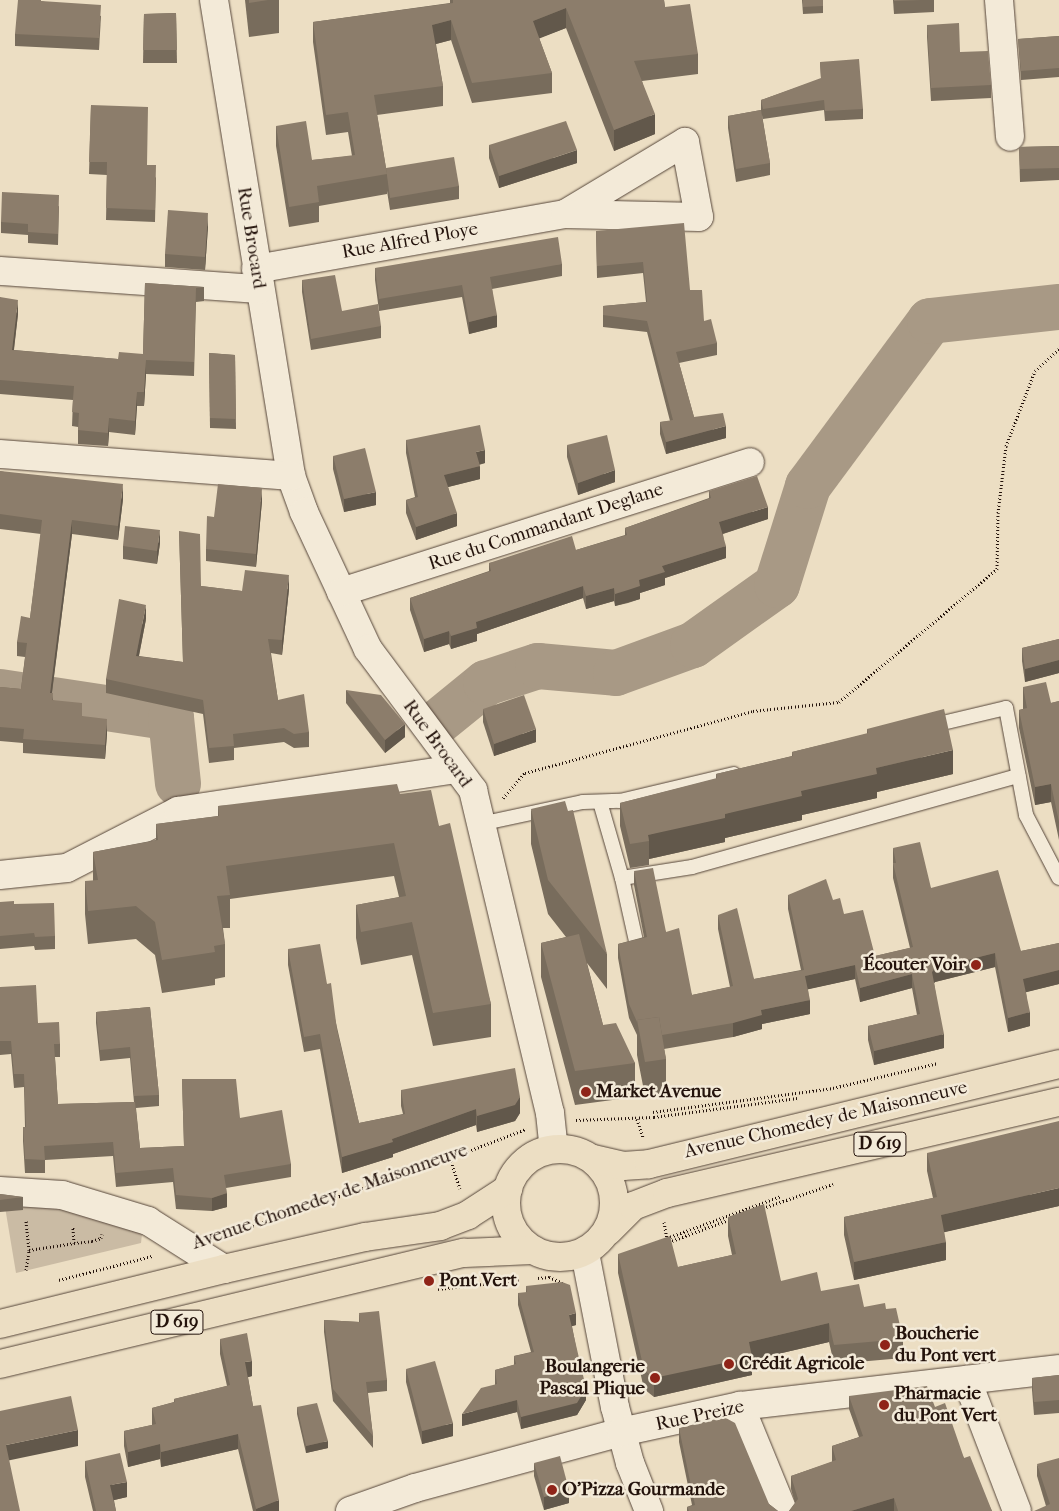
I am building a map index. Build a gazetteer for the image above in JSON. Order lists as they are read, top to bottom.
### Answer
{
  "streets": {
    "main road": ["Avenue Chomedey de Maisonneuve", "D 619"],
    "street": [
      "Rue Brocard",
      "Rue Alfred Ploye",
      "Rue du Commandant Deglane",
      "Rue Preize"
    ]
  },
  "crossings": [
    ["Rue Brocard", "Rue Alfred Ploye"],
    ["Rue Brocard", "Rue du Commandant Deglane"],
    ["Rue Brocard", "Avenue Chomedey de Maisonneuve"],
    ["Rue Brocard", "D 619"],
    ["Avenue Chomedey de Maisonneuve", "D 619"]
  ],
  "places": [
    "Écouter Voir",
    "Market Avenue",
    "Pont Vert",
    "Boucherie du Pont vert",
    "Crédit Agricole",
    "Boulangerie Pascal Plique",
    "Pharmacie du Pont Vert",
    "O'Pizza Gourmande"
  ]
}
